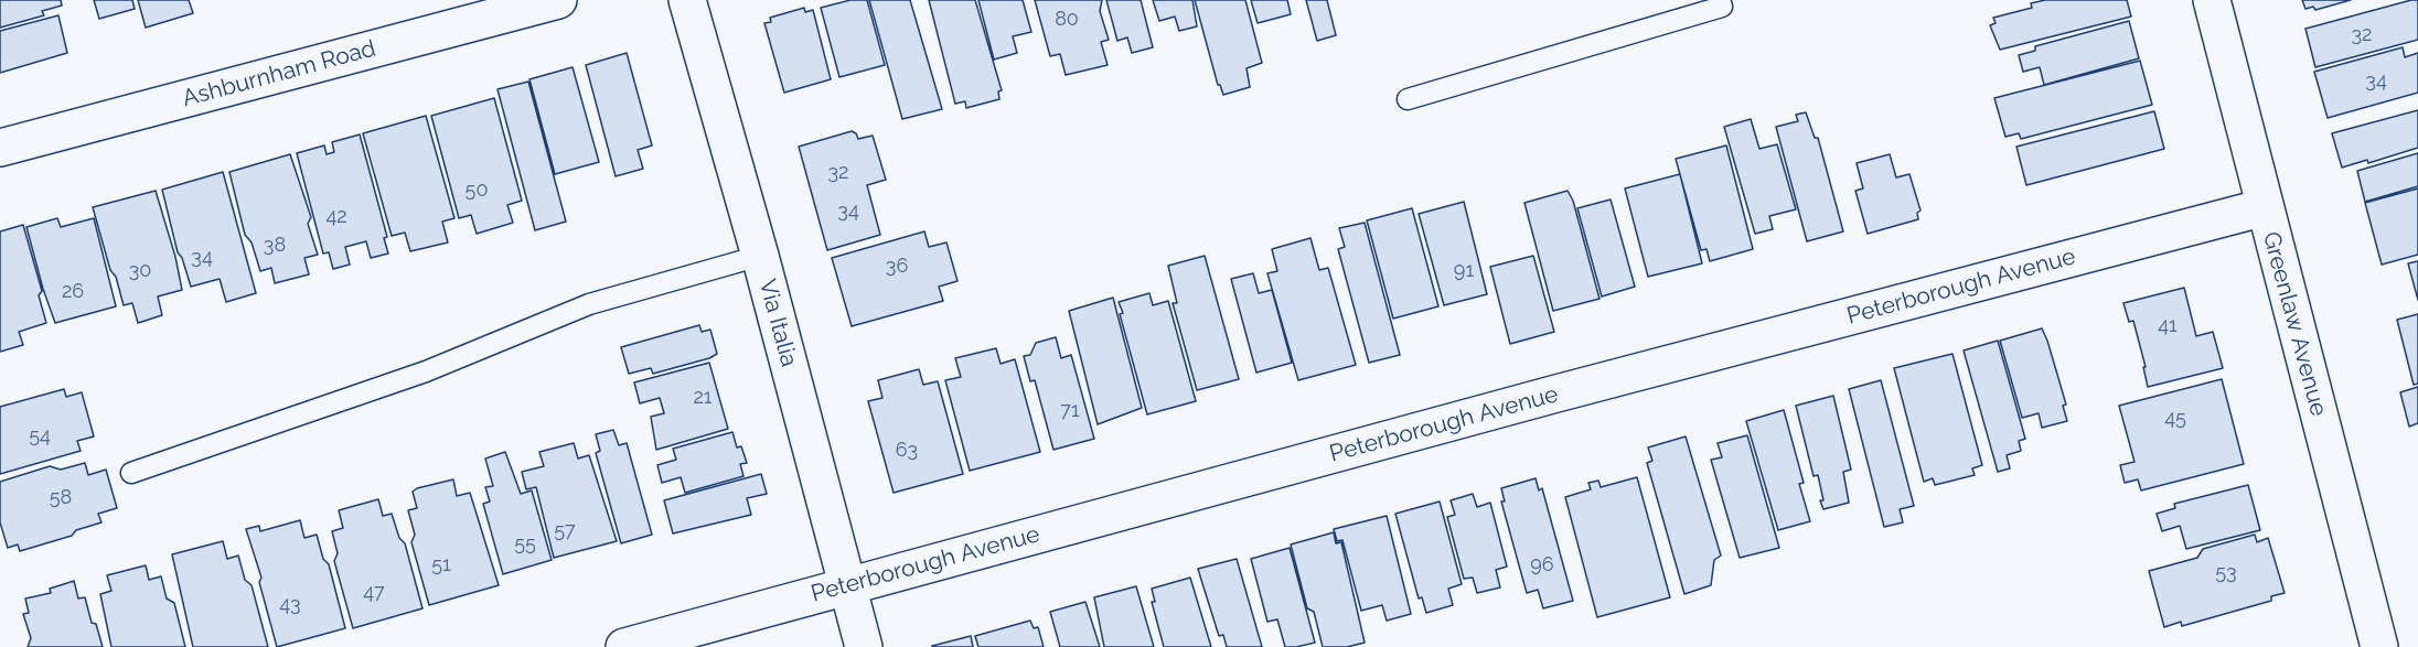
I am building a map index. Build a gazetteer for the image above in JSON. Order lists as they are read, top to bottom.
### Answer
{
  "streets": {
    "street": [
      "Ashburnham Road",
      "Peterborough Avenue",
      "Via Italia",
      "Greenlaw Avenue"
    ]
  },
  "crossings": [
    ["Peterborough Avenue", "Via Italia"],
    ["Peterborough Avenue", "Greenlaw Avenue"]
  ],
  "house_numbers": [
    "80",
    "32",
    "34",
    "32",
    "50",
    "34",
    "42",
    "38",
    "34",
    "36",
    "30",
    "91",
    "26",
    "41",
    "21",
    "71",
    "45",
    "54",
    "63",
    "58",
    "57",
    "55",
    "51",
    "96",
    "53",
    "47",
    "43"
  ]
}
